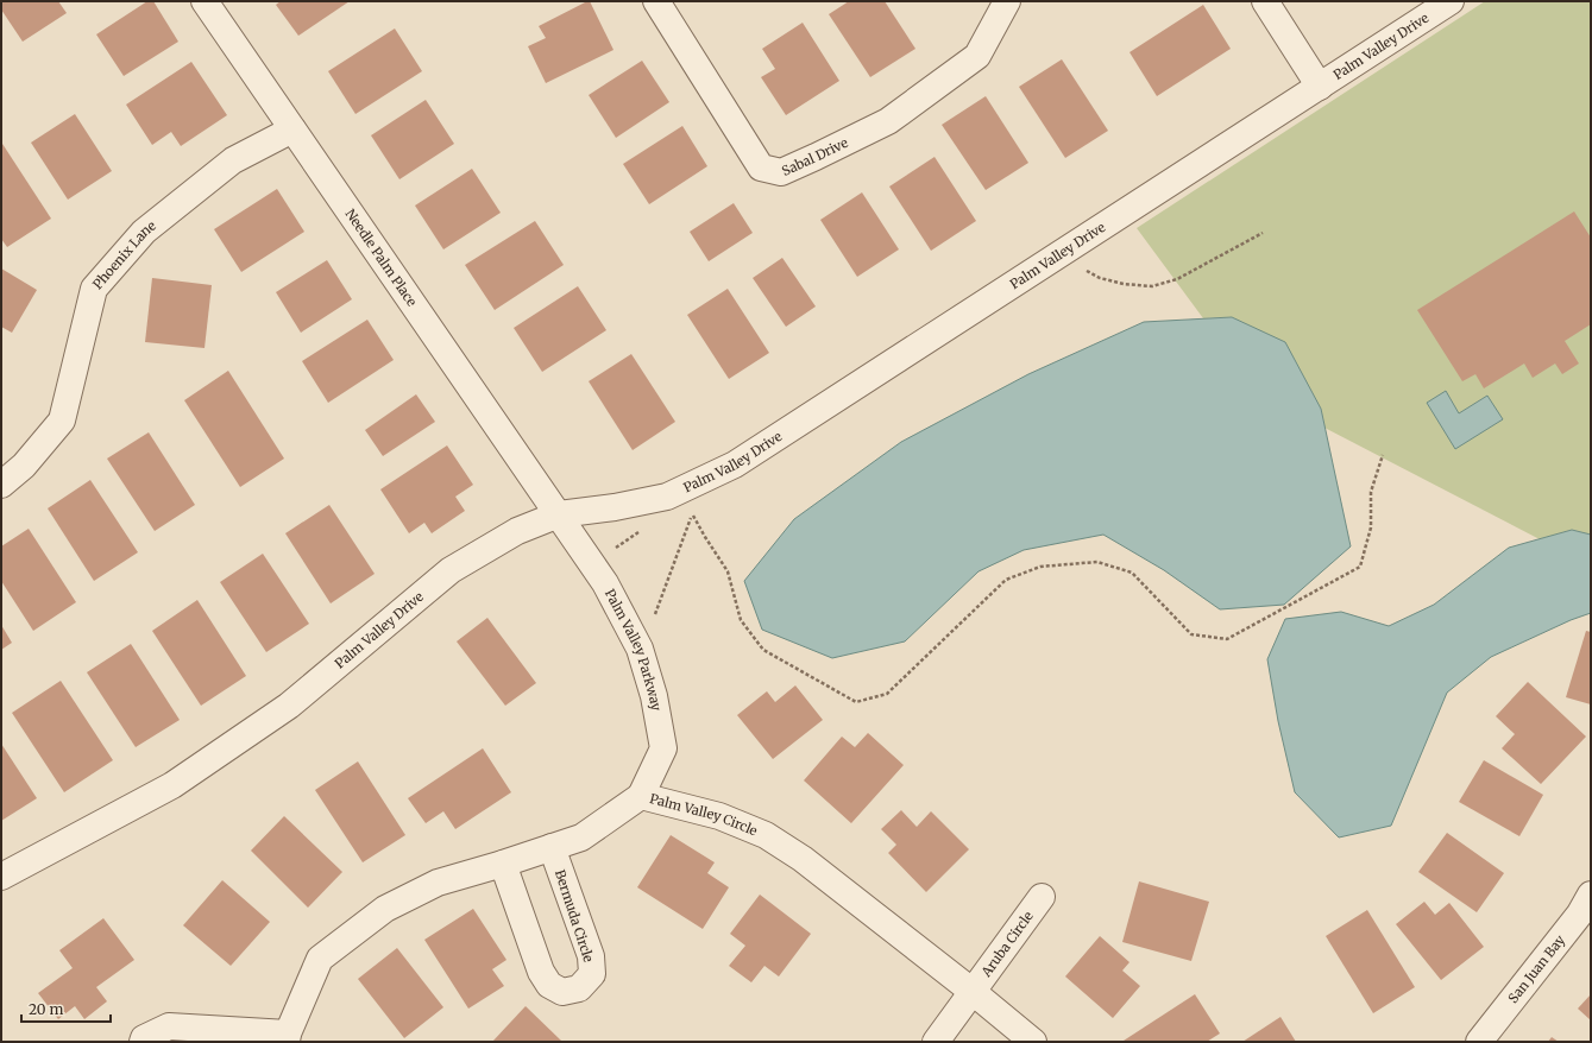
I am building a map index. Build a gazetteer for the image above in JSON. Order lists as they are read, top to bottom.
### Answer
{
  "streets": {
    "street": [
      "Palm Valley Drive",
      "Sabal Drive",
      "Phoenix Lane",
      "Needle Palm Place",
      "Palm Valley Parkway",
      "Palm Valley Circle",
      "Bermuda Circle",
      "Aruba Circle",
      "San Juan Bay"
    ]
  },
  "crossings": [
    ["Palm Valley Drive", "Needle Palm Place"],
    ["Palm Valley Drive", "Palm Valley Parkway"],
    ["Phoenix Lane", "Needle Palm Place"],
    ["Needle Palm Place", "Palm Valley Parkway"],
    ["Palm Valley Parkway", "Palm Valley Circle"],
    ["Palm Valley Circle", "Bermuda Circle"],
    ["Palm Valley Circle", "Aruba Circle"]
  ],
  "scale_bar": "20 m"
}
